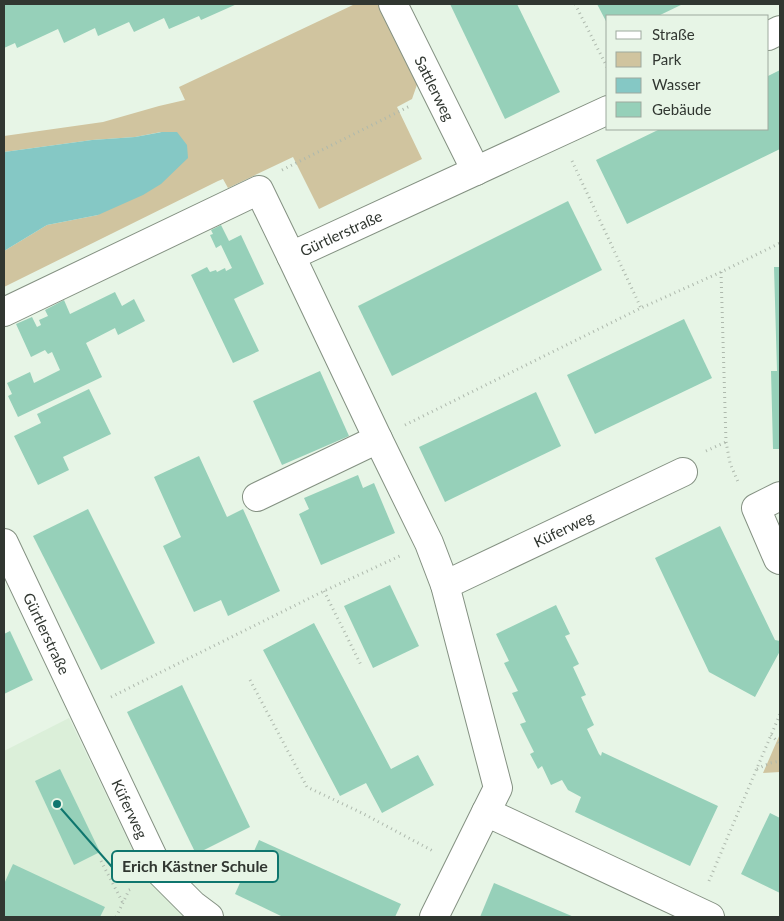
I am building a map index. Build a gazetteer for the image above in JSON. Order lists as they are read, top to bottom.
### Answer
{
  "streets": {
    "street": ["Sattlerweg", "Gürtlerstraße", "Küferweg"]
  },
  "crossings": [
    ["Sattlerweg", "Gürtlerstraße"],
    ["Gürtlerstraße", "Küferweg"]
  ],
  "places": ["Erich Kästner Schule"],
  "legend": [
    "Straße",
    "Park",
    "Wasser",
    "Gebäude"
  ]
}
